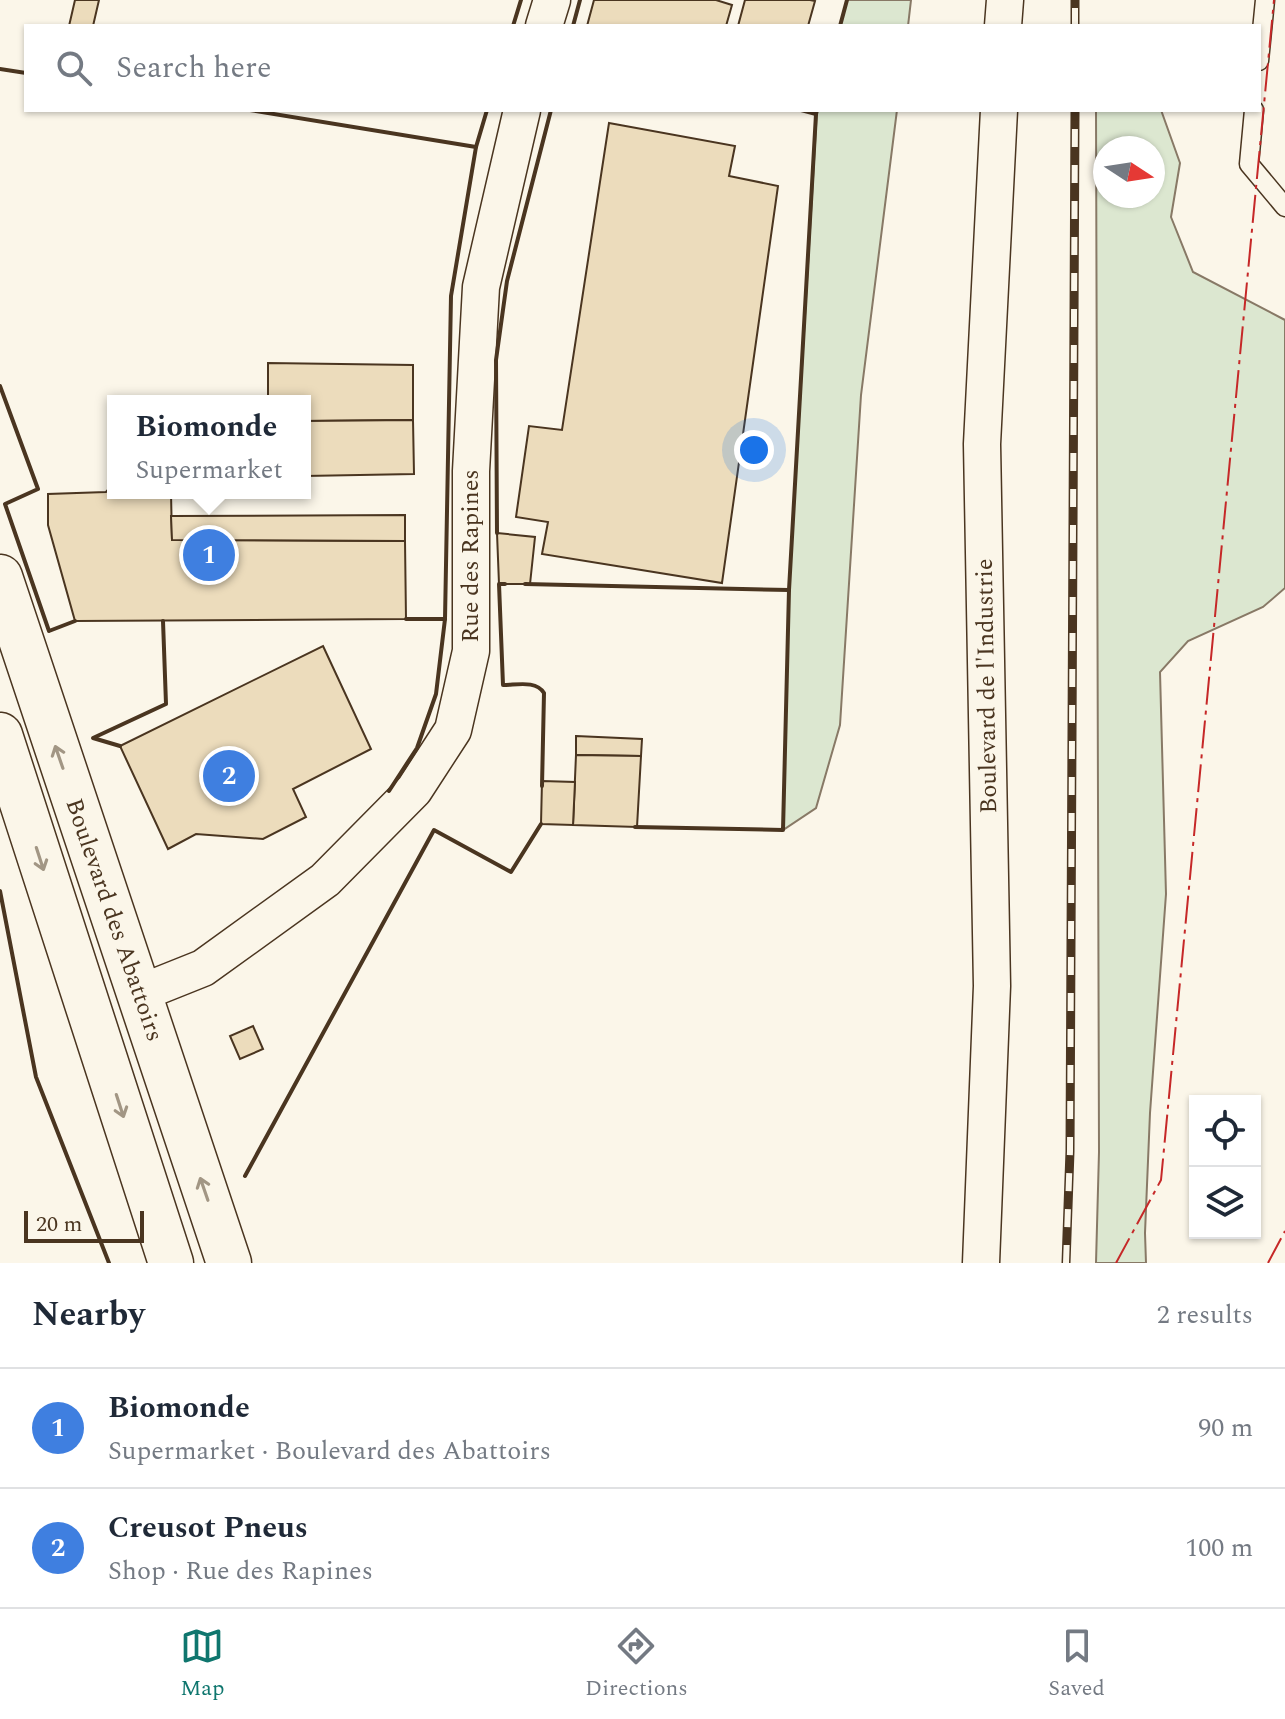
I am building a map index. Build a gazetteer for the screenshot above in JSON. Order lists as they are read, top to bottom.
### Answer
{
  "streets": {
    "street": ["Rue des Rapines", "Boulevard de l'Industrie", "Boulevard des Abattoirs"]
  },
  "crossings": [
    ["Rue des Rapines", "Boulevard des Abattoirs"]
  ],
  "scale_bar": "20 m",
  "north": "right",
  "page": {
    "search": "Search here",
    "popup": ["Biomonde", "Supermarket"],
    "pins": ["1", "2"],
    "scale": "20 m",
    "heading": ["Nearby", "2 results"],
    "list": [
      {
        "mark": "1",
        "name": "Biomonde",
        "note": "Supermarket · Boulevard des Abattoirs",
        "value": "90 m"
      },
      {
        "mark": "2",
        "name": "Creusot Pneus",
        "note": "Shop · Rue des Rapines",
        "value": "100 m"
      }
    ],
    "nav": ["Map", "Directions", "Saved"]
  }
}
